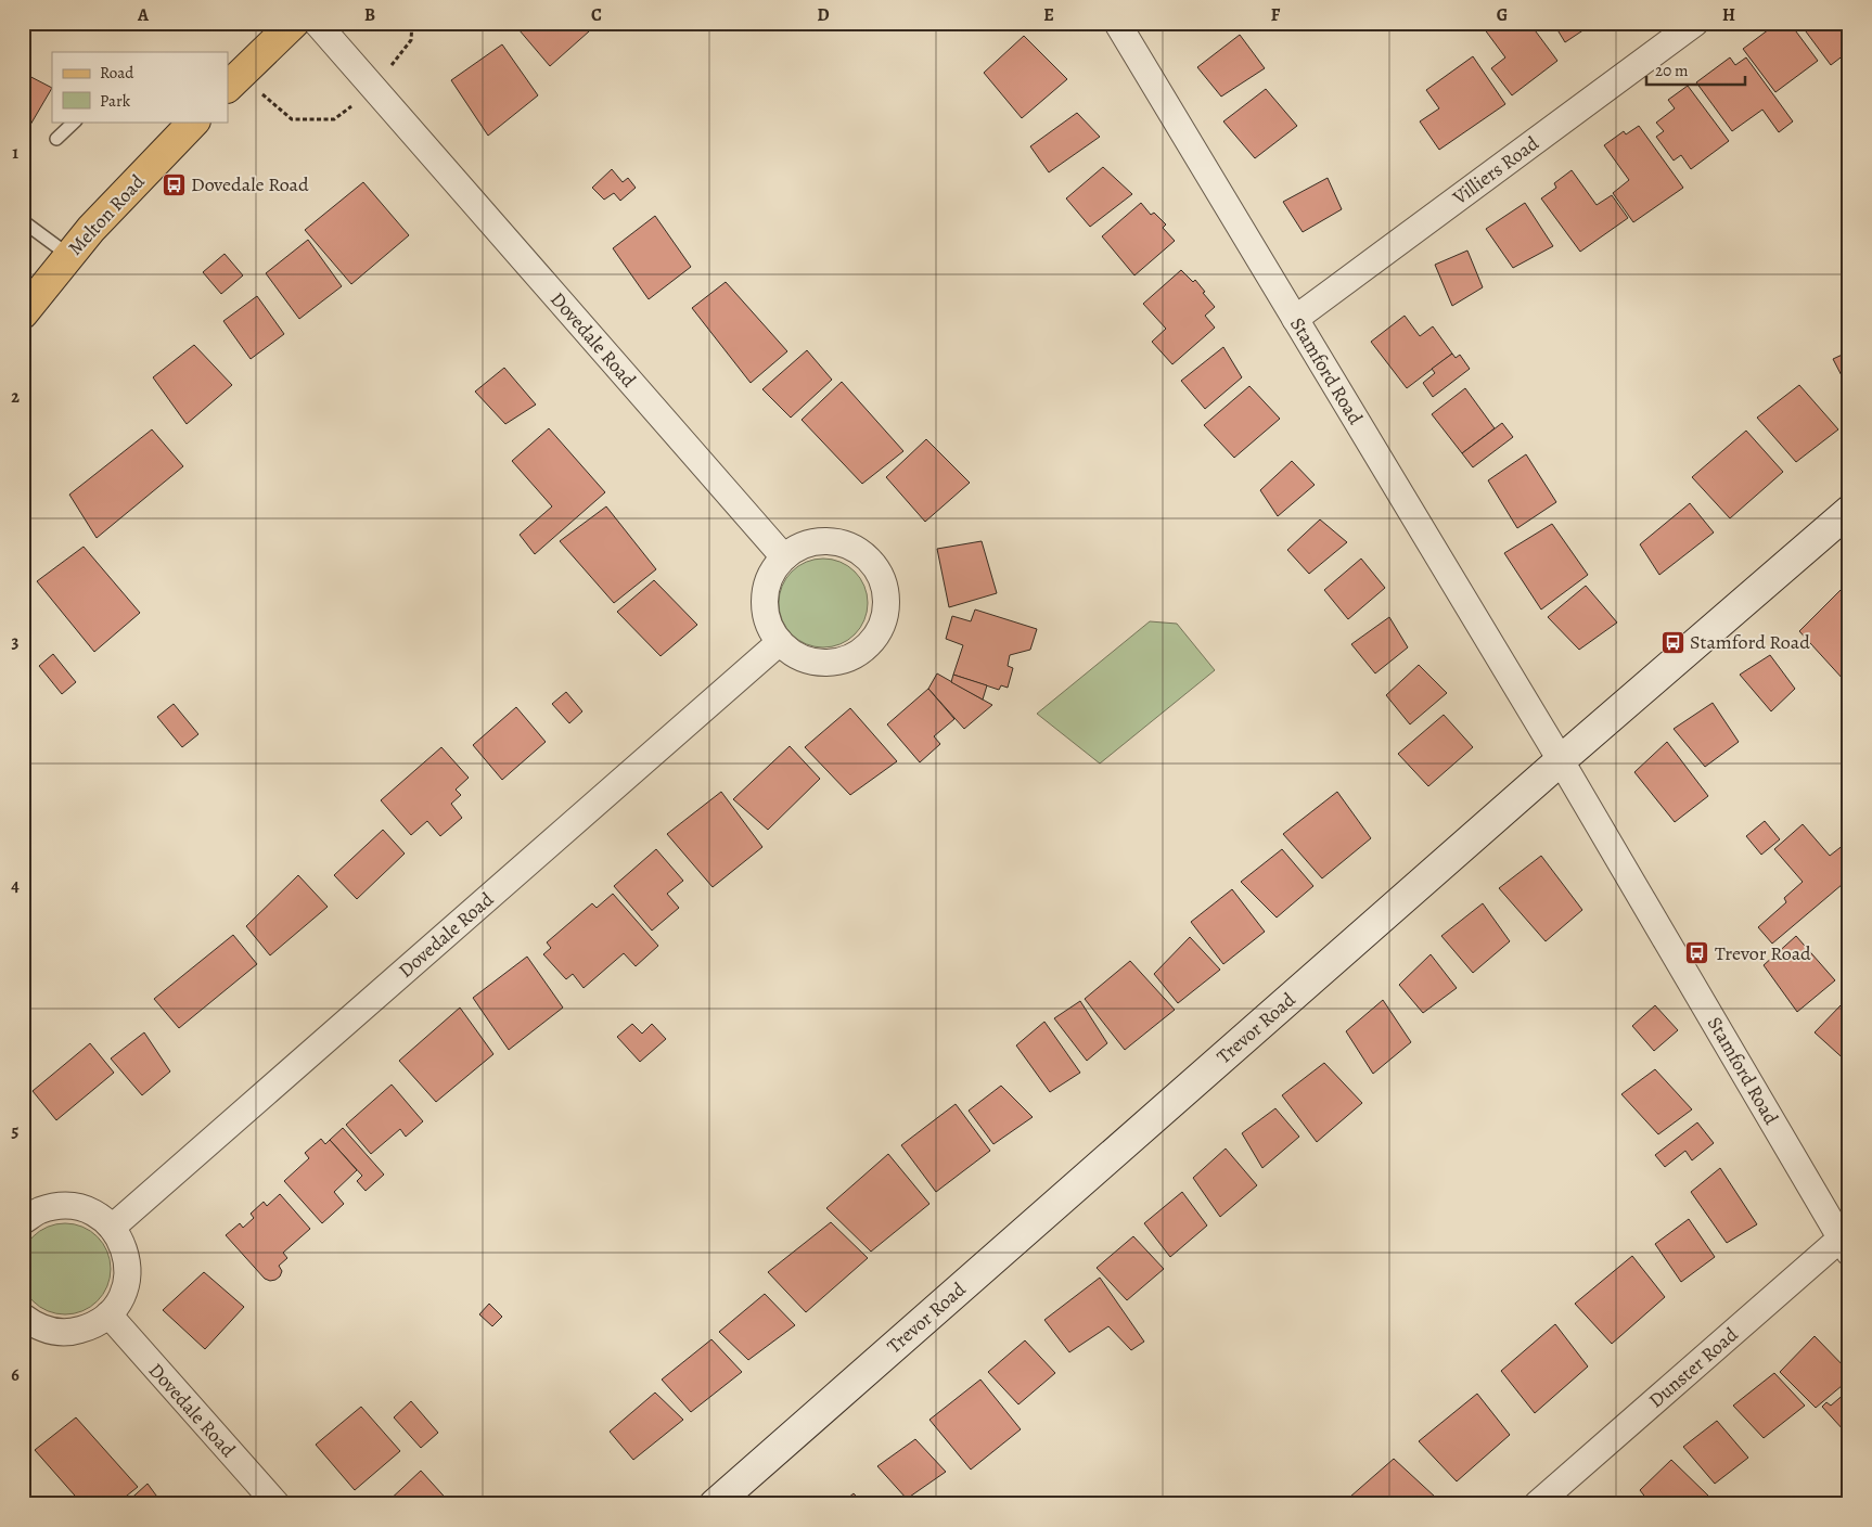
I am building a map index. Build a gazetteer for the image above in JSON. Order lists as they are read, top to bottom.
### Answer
{
  "streets": {
    "main road": ["Melton Road"],
    "street": [
      "Villiers Road",
      "Dovedale Road",
      "Stamford Road",
      "Trevor Road",
      "Dunster Road"
    ]
  },
  "crossings": [
    ["Villiers Road", "Stamford Road"],
    ["Stamford Road", "Trevor Road"],
    ["Stamford Road", "Dunster Road"]
  ],
  "places": {
    "bus stop": ["Dovedale Road", "Stamford Road", "Trevor Road"]
  },
  "legend": ["Road", "Park"],
  "scale_bar": "20 m",
  "grid": {
    "columns": [
      "A",
      "B",
      "C",
      "D",
      "E",
      "F",
      "G",
      "H"
    ],
    "rows": [
      "1",
      "2",
      "3",
      "4",
      "5",
      "6"
    ]
  }
}
